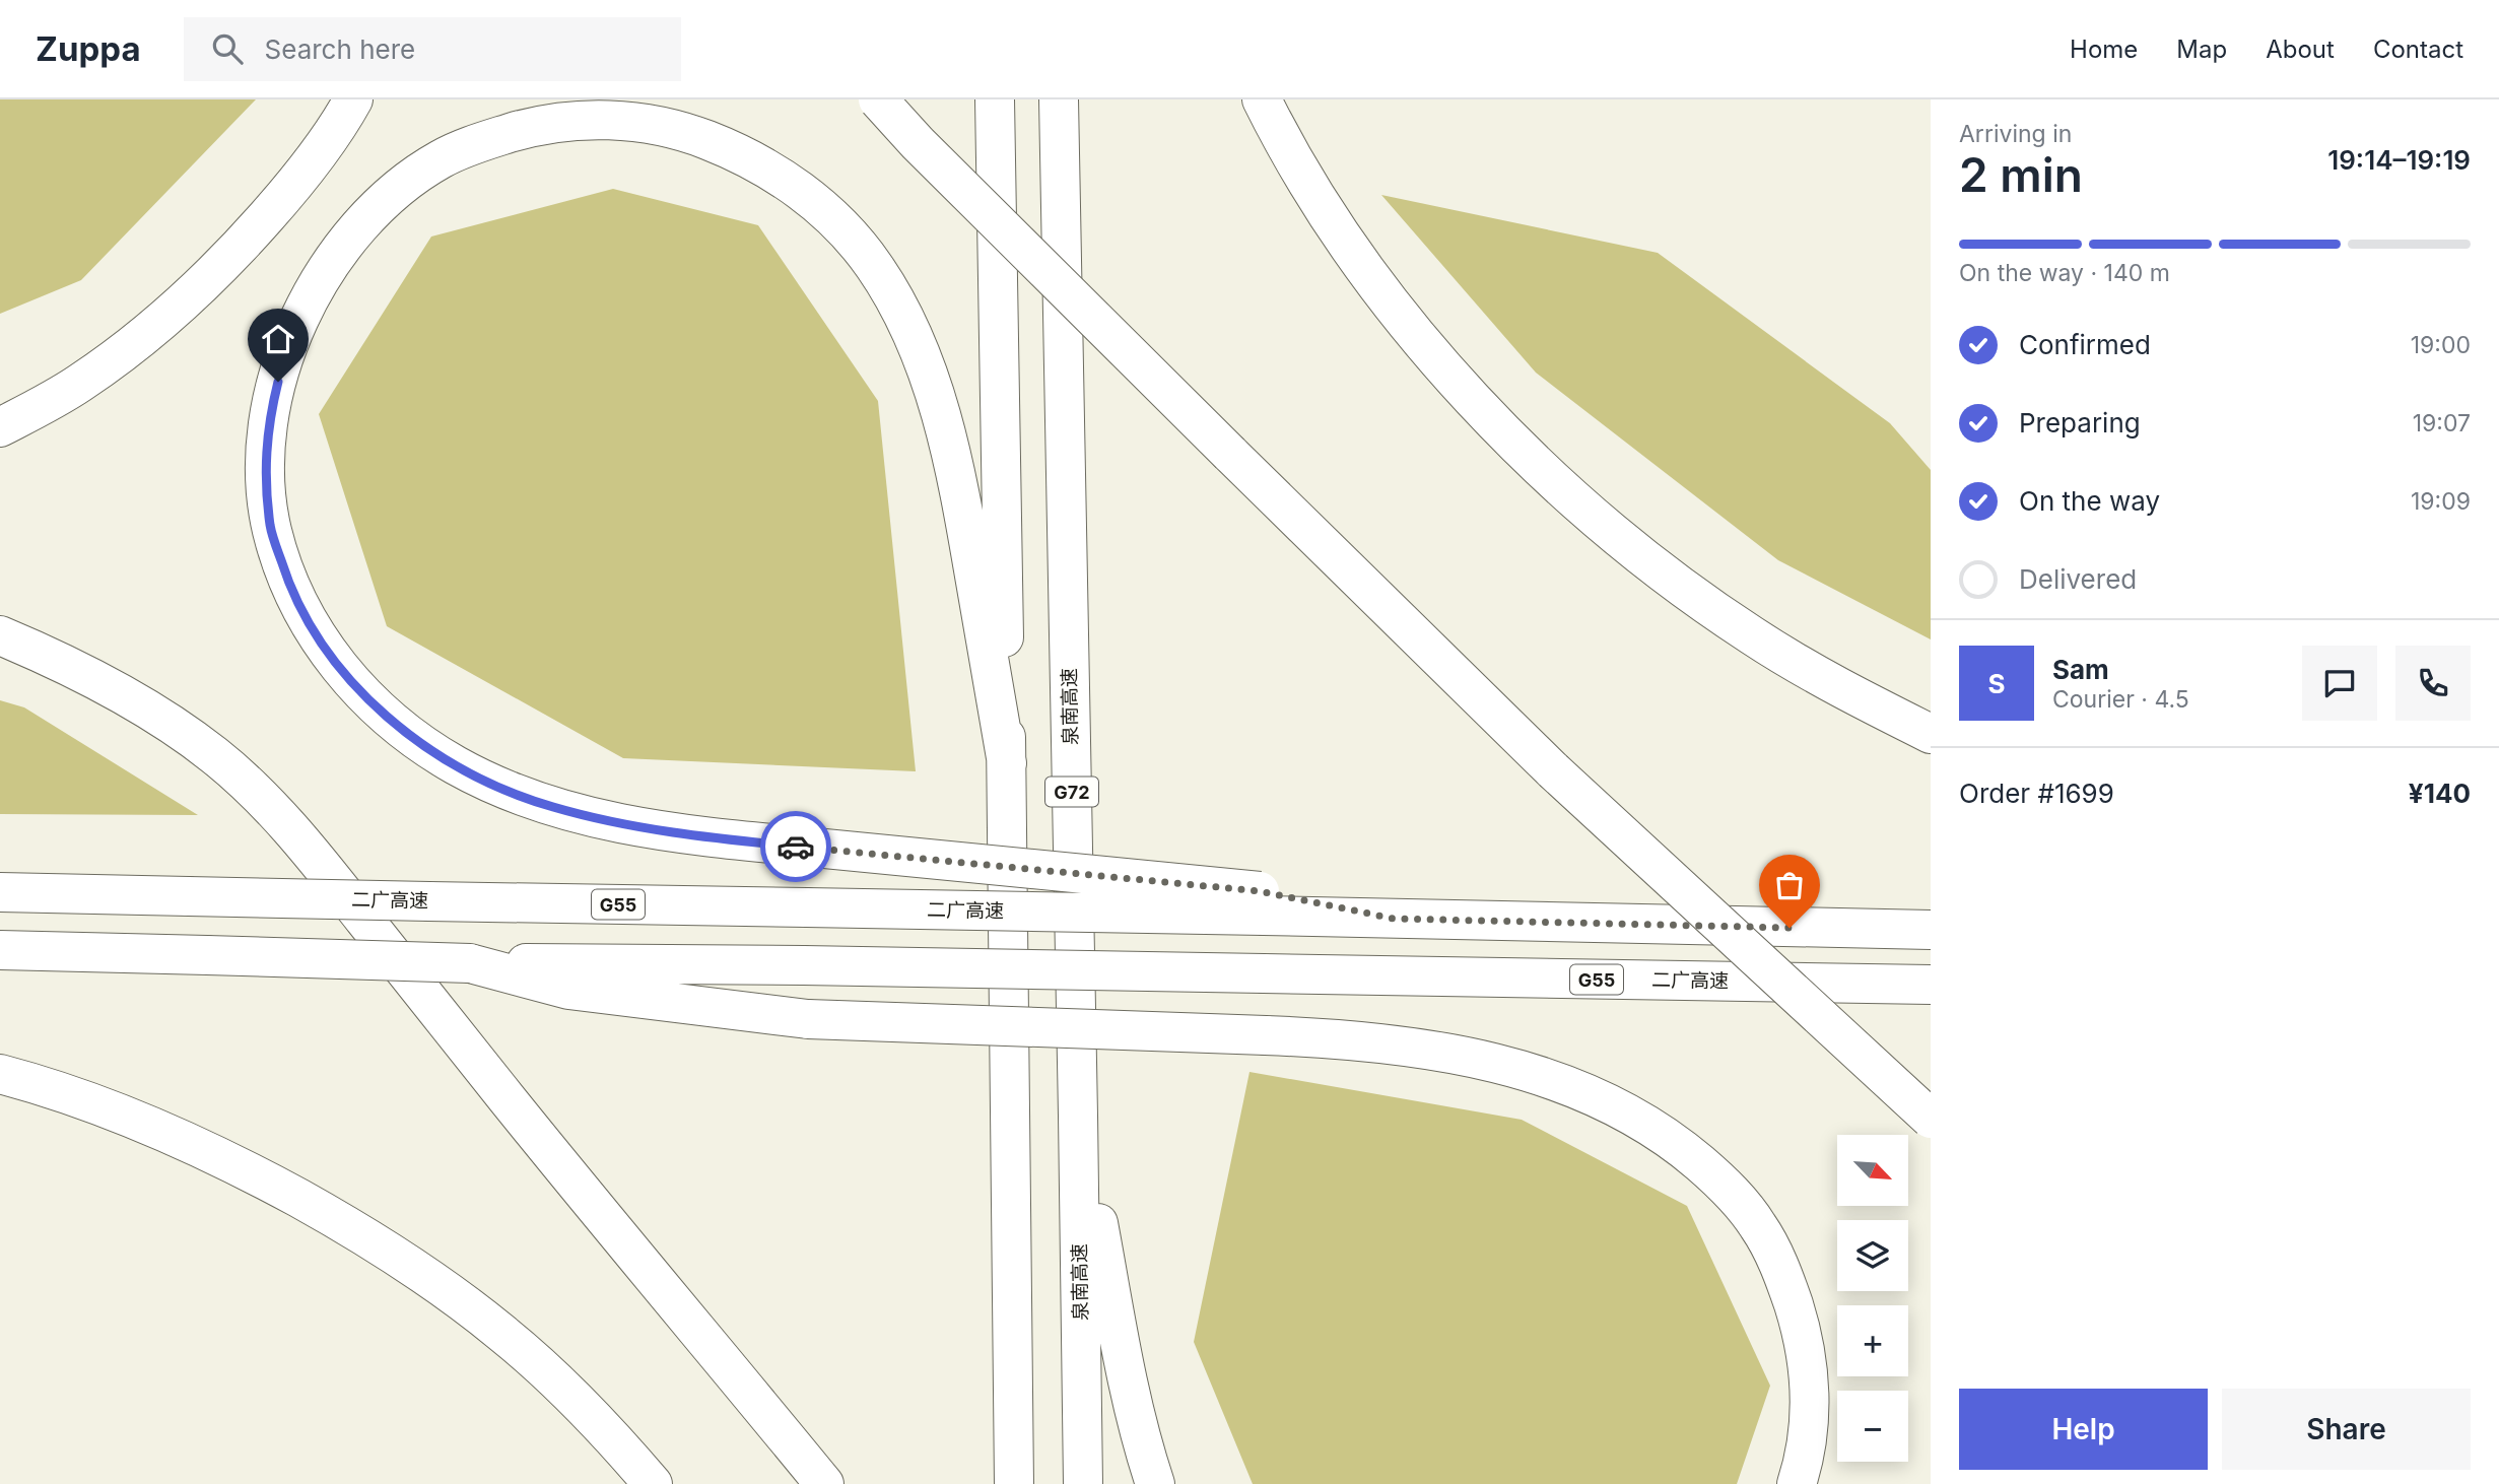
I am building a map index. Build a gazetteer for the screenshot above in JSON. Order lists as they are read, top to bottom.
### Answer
{
  "streets": {
    "highway": [
      "泉南高速",
      "G72",
      "二广高速",
      "G55"
    ]
  },
  "north": "bottom right",
  "page": {
    "header": "Zuppa",
    "search": "Search here",
    "nav": [
      "Home",
      "Map",
      "About",
      "Contact"
    ],
    "heading": ["2 min", "Arriving in", "19:14–19:19"],
    "panel": [
      "Sam",
      "Courier · 4.5",
      "Order #1699",
      "¥140"
    ],
    "bar": "On the way · 140 m",
    "list": [
      ["Confirmed", "19:00"],
      ["Preparing", "19:07"],
      ["On the way", "19:09"],
      "Delivered"
    ],
    "round": "S",
    "map_buttons": ["+", "−"],
    "buttons": ["Help", "Share"]
  }
}
